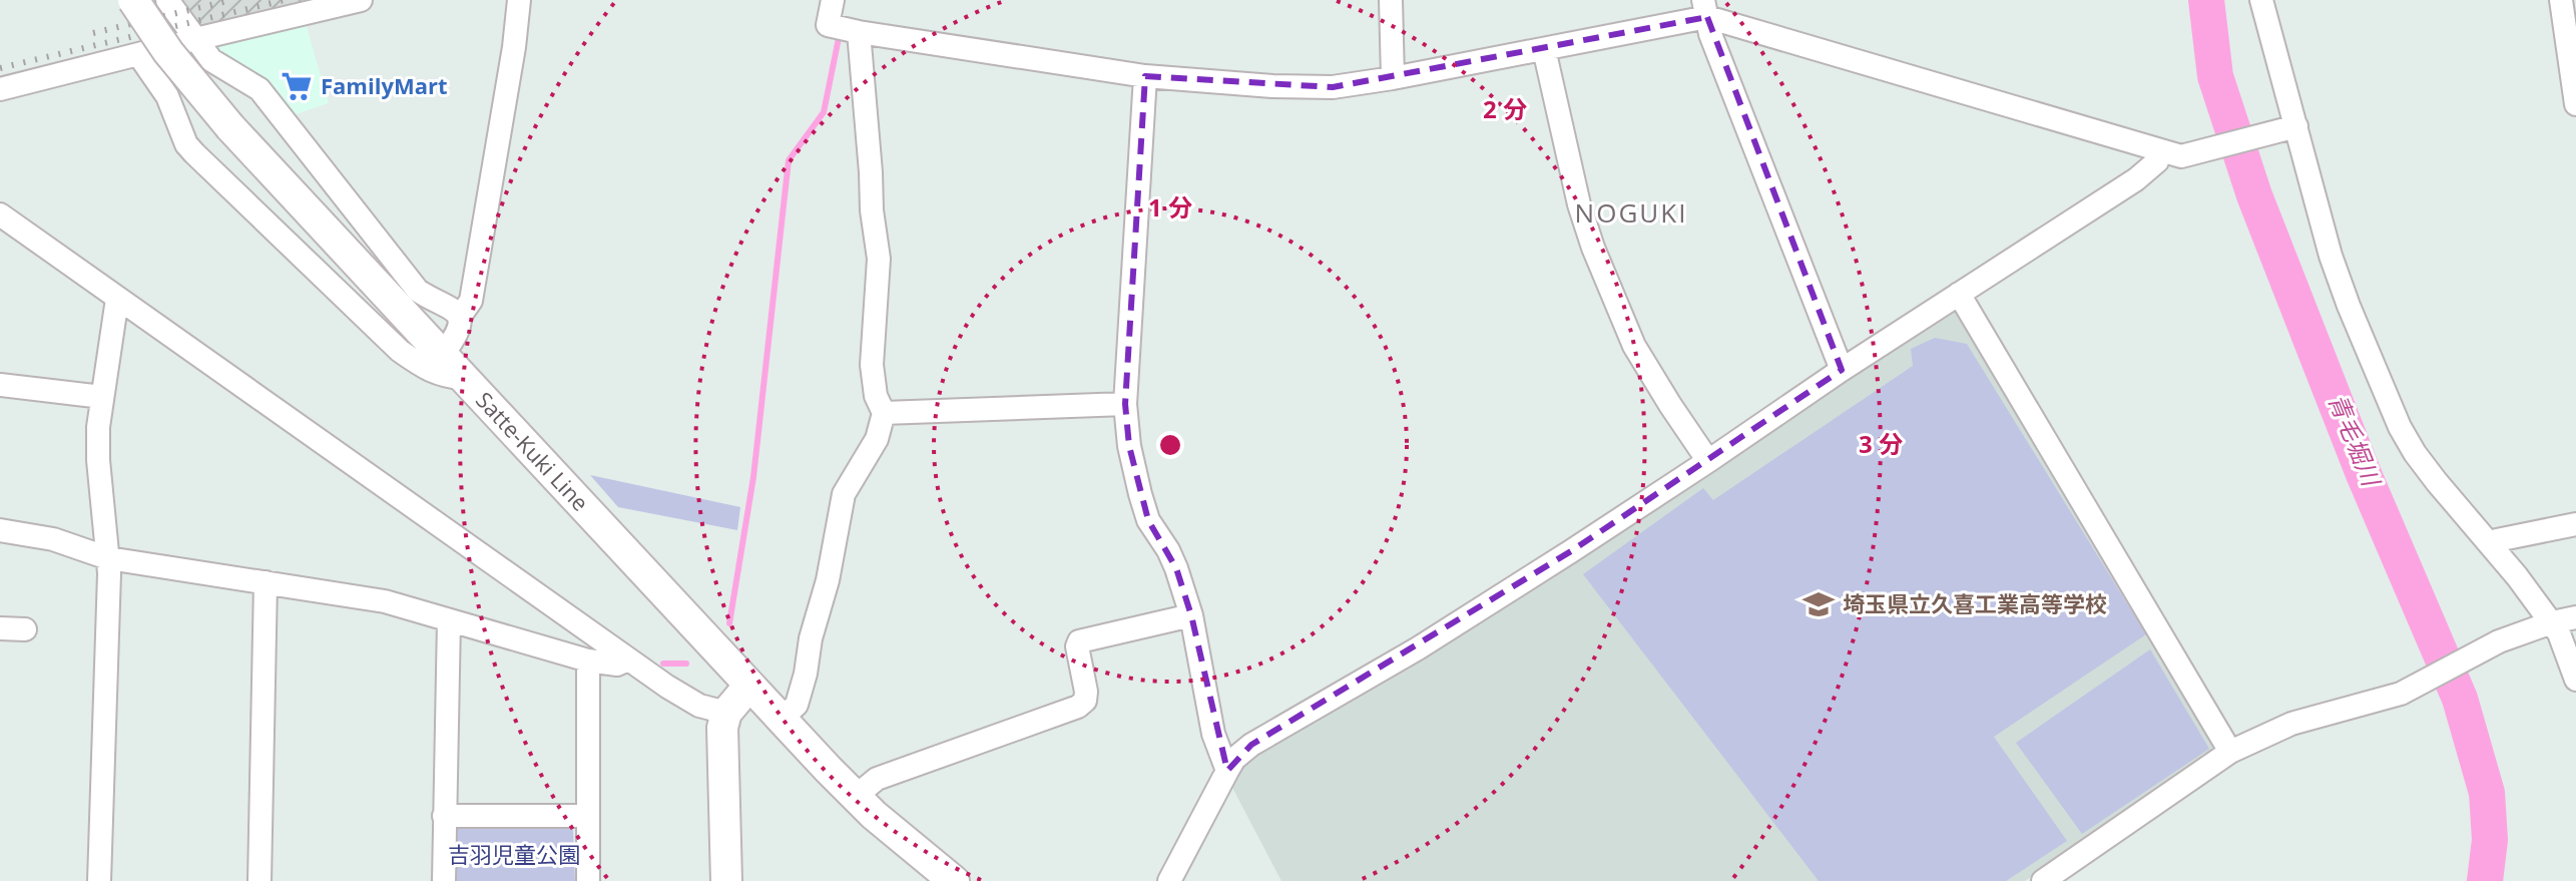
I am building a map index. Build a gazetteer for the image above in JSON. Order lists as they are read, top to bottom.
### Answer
{
  "streets": {
    "main road": ["Satte-Kuki Line"]
  },
  "districts": ["NOGUKI"],
  "water": ["青毛堀川"],
  "parks": ["吉羽児童公園"],
  "places": {
    "supermarket": ["FamilyMart"],
    "school or university": ["埼玉県立久喜工業高等学校"]
  },
  "rings": ["2 分", "1 分", "3 分"]
}
